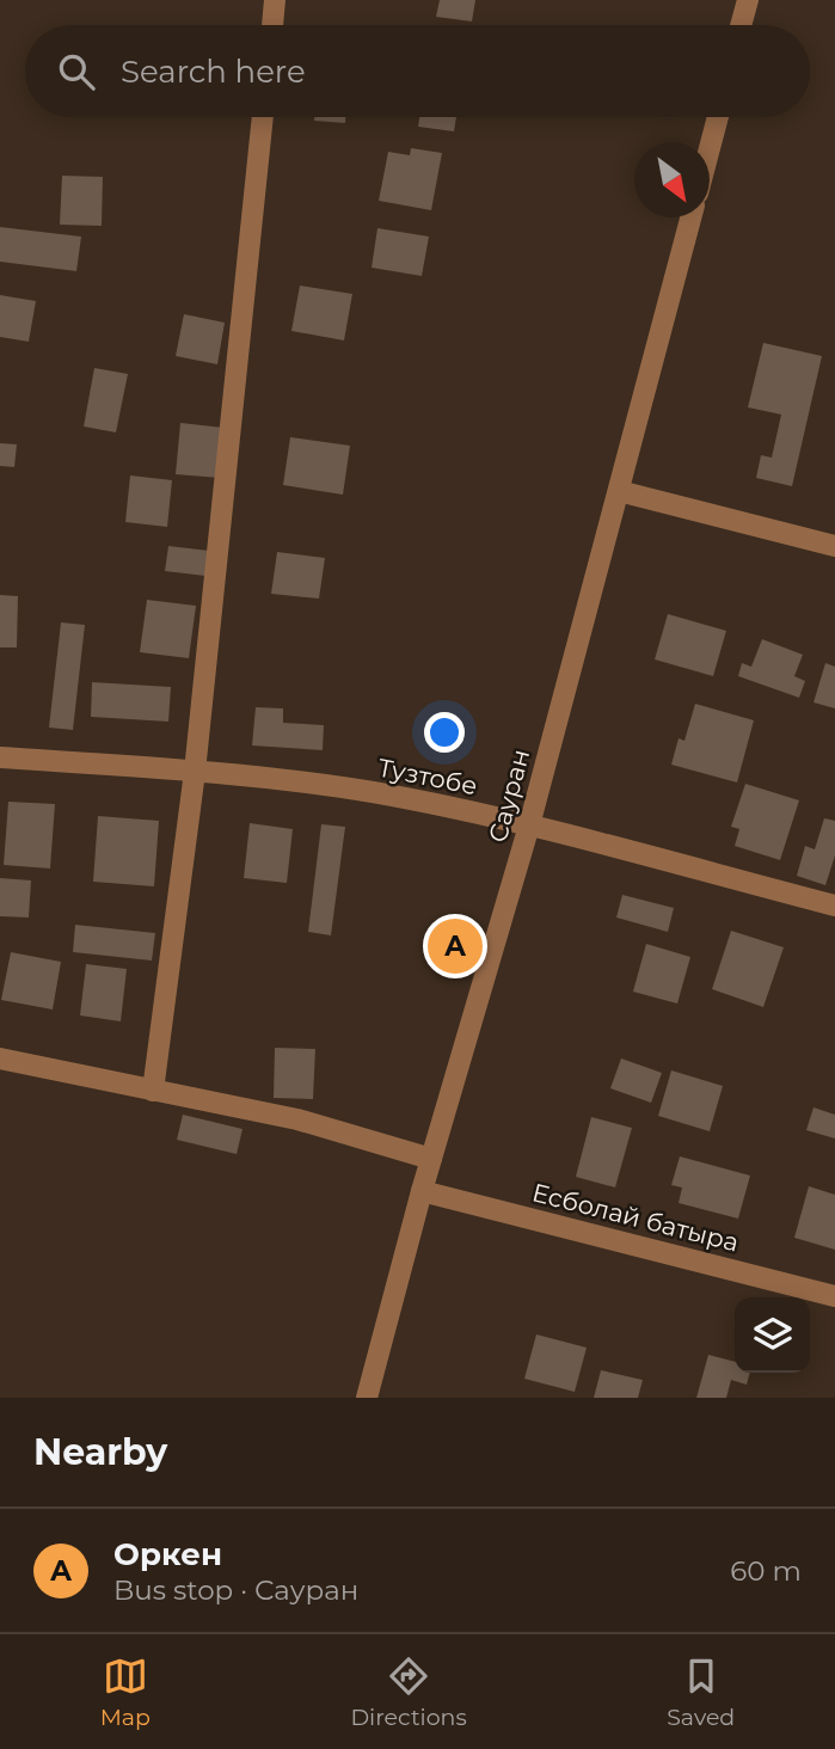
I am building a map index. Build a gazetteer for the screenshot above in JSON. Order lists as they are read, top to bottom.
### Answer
{
  "streets": {
    "street": ["Тузтобе", "Сауран", "Есболай батыра"]
  },
  "crossings": [
    ["Тузтобе", "Сауран"],
    ["Сауран", "Есболай батыра"]
  ],
  "north": "bottom right",
  "page": {
    "search": "Search here",
    "pins": "A",
    "heading": "Nearby",
    "list": [
      {
        "mark": "A",
        "name": "Оркен",
        "note": "Bus stop · Сауран",
        "value": "60 m"
      }
    ],
    "nav": ["Map", "Directions", "Saved"]
  }
}
